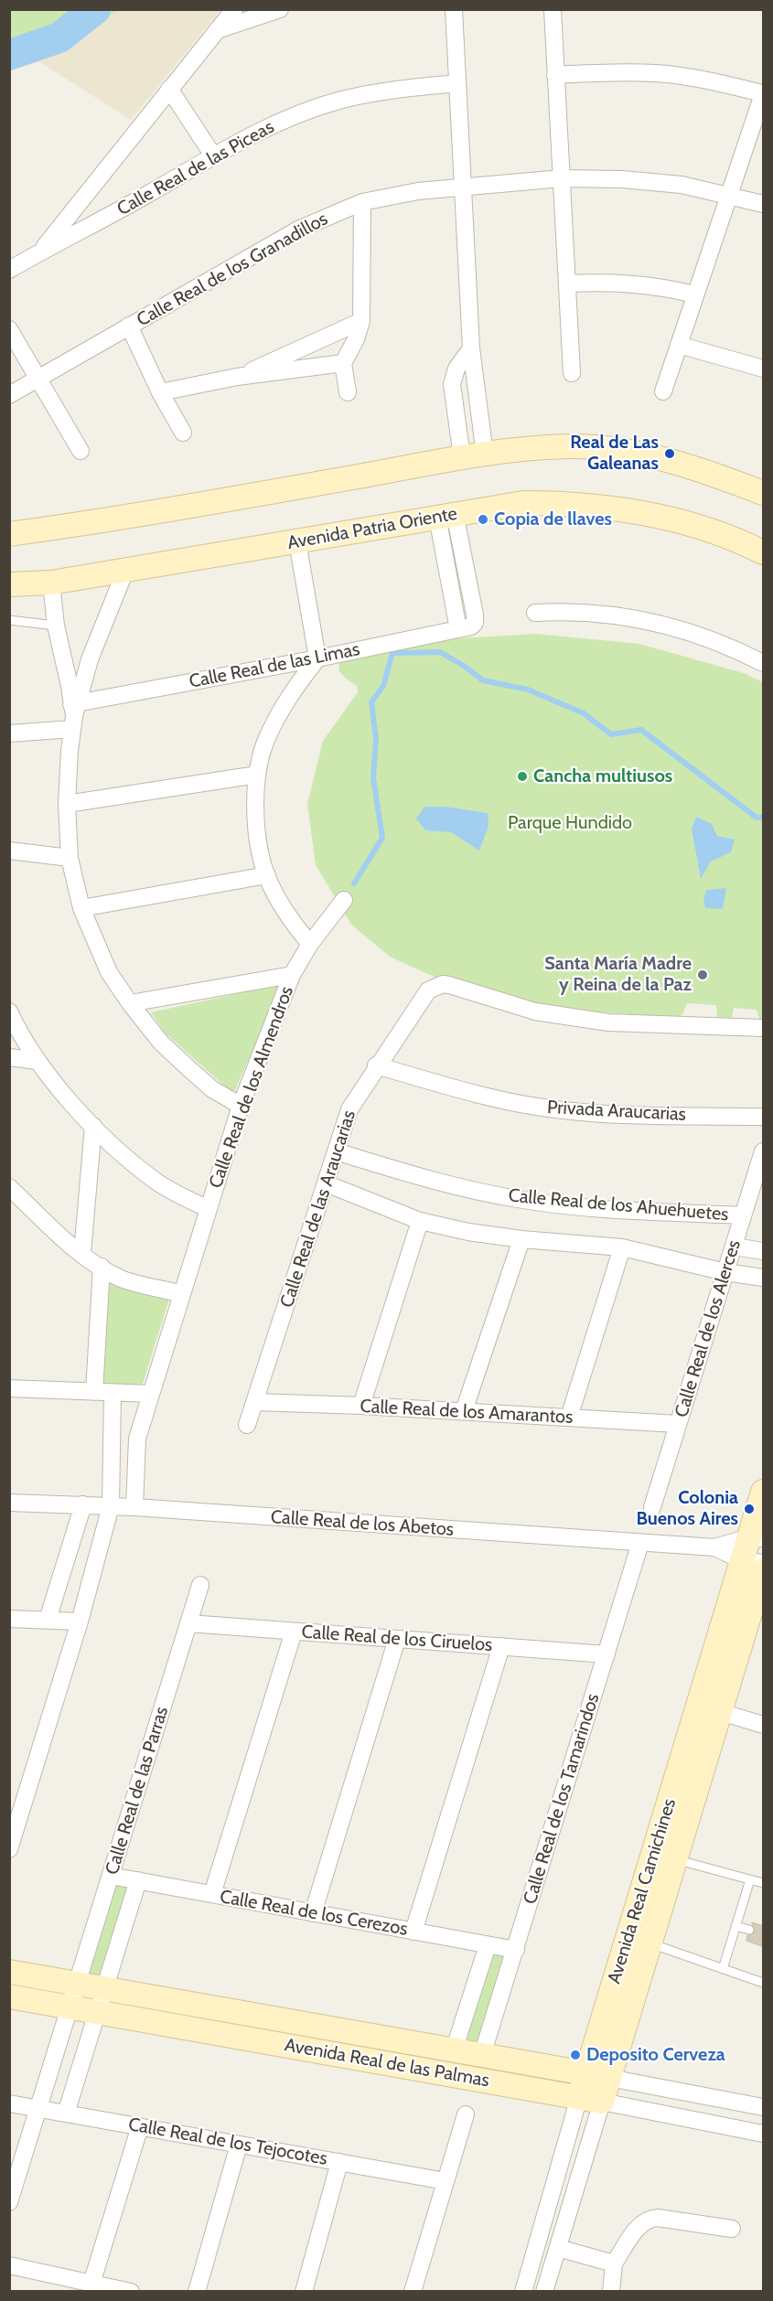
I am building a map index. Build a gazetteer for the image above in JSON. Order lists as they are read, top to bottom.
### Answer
{
  "streets": {
    "street": [
      "Calle Real de las Piceas",
      "Calle Real de los Granadillos",
      "Avenida Patria Oriente",
      "Calle Real de las Limas",
      "Calle Real de los Almendros",
      "Privada Araucarias",
      "Calle Real de los Ahuehuetes",
      "Calle Real de las Araucarias",
      "Calle Real de los Alerces",
      "Calle Real de los Amarantos",
      "Calle Real de los Abetos",
      "Calle Real de los Ciruelos",
      "Calle Real de las Parras",
      "Calle Real de los Tamarindos",
      "Avenida Real Camichines",
      "Calle Real de los Cerezos",
      "Avenida Real de las Palmas",
      "Calle Real de los Tejocotes"
    ]
  },
  "crossings": [
    ["Avenida Patria Oriente", "Calle Real de las Limas"],
    ["Calle Real de los Almendros", "Calle Real de los Abetos"],
    ["Privada Araucarias", "Calle Real de las Araucarias"],
    ["Calle Real de los Ahuehuetes", "Calle Real de las Araucarias"],
    ["Calle Real de los Ahuehuetes", "Calle Real de los Alerces"],
    ["Calle Real de las Araucarias", "Calle Real de los Amarantos"],
    ["Calle Real de los Alerces", "Calle Real de los Amarantos"],
    ["Calle Real de los Abetos", "Calle Real de los Tamarindos"],
    ["Calle Real de los Abetos", "Avenida Real Camichines"],
    ["Calle Real de los Ciruelos", "Calle Real de las Parras"],
    ["Calle Real de los Ciruelos", "Calle Real de los Tamarindos"],
    ["Calle Real de las Parras", "Calle Real de los Cerezos"],
    ["Calle Real de las Parras", "Avenida Real de las Palmas"],
    ["Calle Real de las Parras", "Calle Real de los Tejocotes"],
    ["Calle Real de los Tamarindos", "Calle Real de los Cerezos"],
    ["Calle Real de los Tamarindos", "Avenida Real de las Palmas"],
    ["Avenida Real Camichines", "Avenida Real de las Palmas"]
  ],
  "parks": ["Parque Hundido"],
  "places": [
    "Real de Las Galeanas",
    "Copia de llaves",
    "Cancha multiusos",
    "Santa María Madre y Reina de la Paz",
    "Colonia Buenos Aires",
    "Deposito Cerveza"
  ]
}
